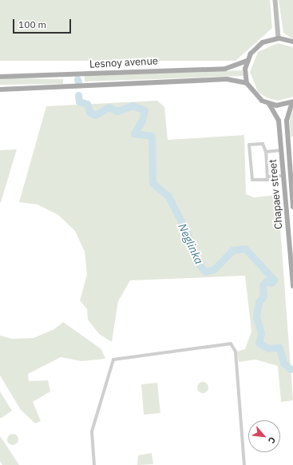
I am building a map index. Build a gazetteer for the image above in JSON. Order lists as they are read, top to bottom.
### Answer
{
  "streets": {
    "main road": ["Lesnoy avenue", "Chapaev street"]
  },
  "water": ["Neglinka"],
  "scale_bar": "100 m",
  "north": "bottom right"
}
